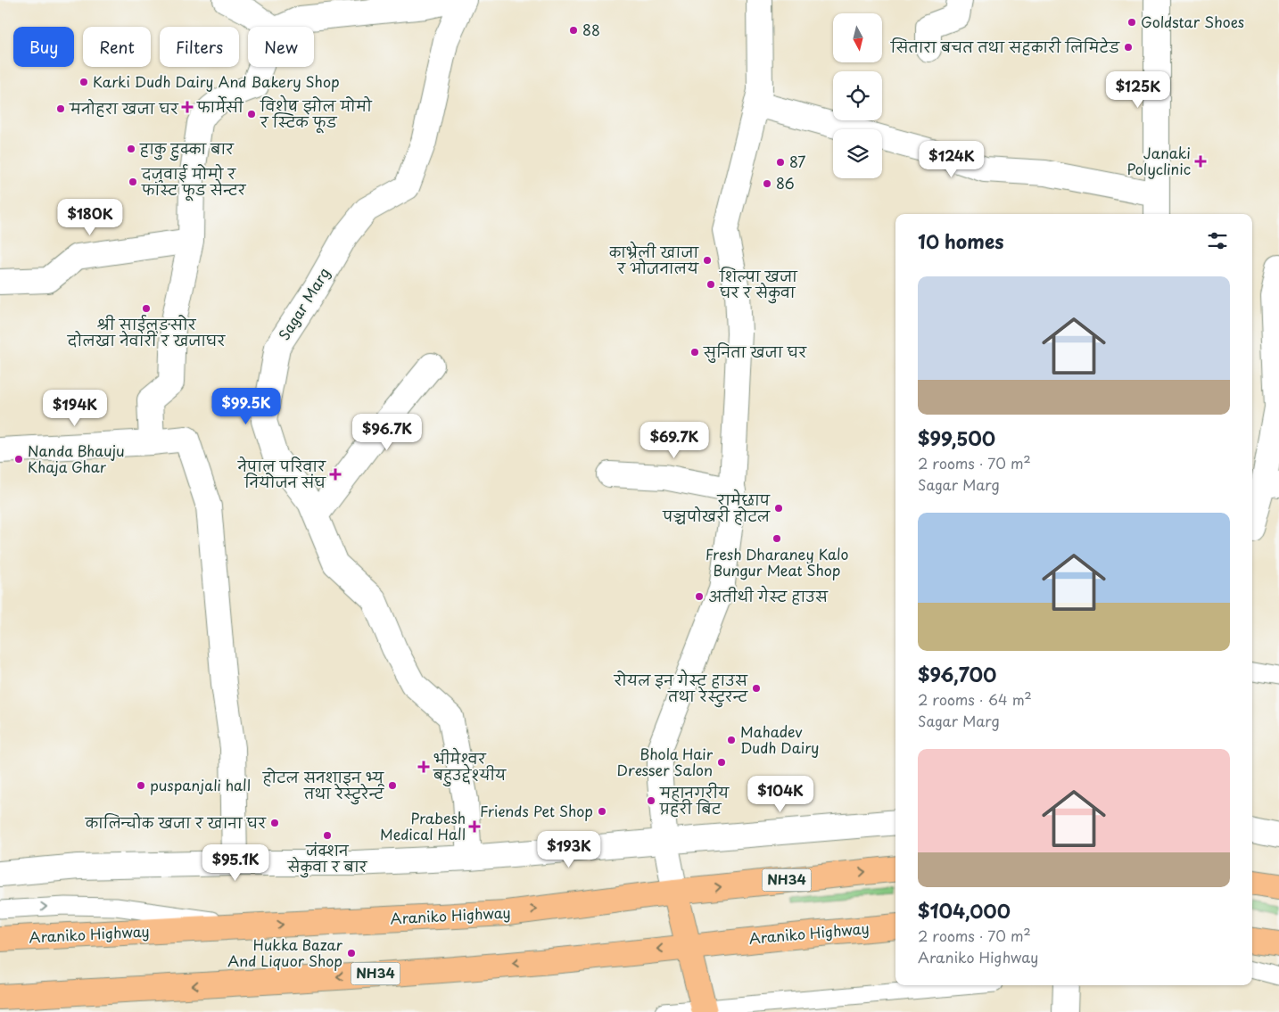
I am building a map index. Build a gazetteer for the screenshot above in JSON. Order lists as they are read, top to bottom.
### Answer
{
  "streets": {
    "main road": ["NH34", "Araniko Highway"],
    "street": ["Sagar Marg"]
  },
  "places": {
    "other": [
      "Goldstar Shoes",
      "88",
      "सितारा बचत तथा सहकारी लिमिटेड",
      "Karki Dudh Dairy And Bakery Shop",
      "मनोहरा खजा घर",
      "विशेष झोल मोमो र स्टिक फूड",
      "हाकु हुक्का बार",
      "87",
      "दजुवाई मोमो र फास्ट फूड सेन्टर",
      "86",
      "काभ्रेली खाजा र भोजनालय",
      "शिल्पा खजा घर र सेकुवा",
      "श्री साईलुङसोर दोलखा नेवारी र खजाघर",
      "सुनिता खजा घर",
      "Nanda Bhauju Khaja Ghar",
      "रामेछाप पञ्चपोखरी होटल",
      "Fresh Dharaney Kalo Bungur Meat Shop",
      "अतीथी गेस्ट हाउस",
      "रोयल इन गेस्ट हाउस तथा रेस्टुरन्ट",
      "Mahadev Dudh Dairy",
      "Bhola Hair Dresser Salon",
      "puspanjali hall",
      "होटल सनशाइन भ्यू तथा रेस्टुरेन्ट",
      "महानगरीय प्रहरी बिट",
      "Friends Pet Shop",
      "कालिन्चोक खजा र खाना घर",
      "जंक्शन सेकुवा र बार",
      "Hukka Bazar And Liquor Shop"
    ],
    "health": [
      "फार्मेसी",
      "Janaki Polyclinic",
      "नेपाल परिवार नियोजन संघ",
      "भीमेश्वर बहुउद्देश्यीय",
      "Prabesh Medical Hall"
    ]
  },
  "north": "bottom",
  "page": {
    "chip": [
      "Buy",
      "Rent",
      "Filters",
      "New"
    ],
    "price": [
      "$125K",
      "$124K",
      "$180K",
      "$99.5K",
      "$194K",
      "$96.7K",
      "$69.7K",
      "$104K",
      "$193K",
      "$95.1K"
    ],
    "heading": "10 homes",
    "list": [
      {
        "name": "$99,500",
        "note": "2 rooms · 70 m² · Sagar Marg"
      },
      {
        "name": "$96,700",
        "note": "2 rooms · 64 m² · Sagar Marg"
      },
      {
        "name": "$104,000",
        "note": "2 rooms · 70 m² · Araniko Highway"
      }
    ]
  }
}
